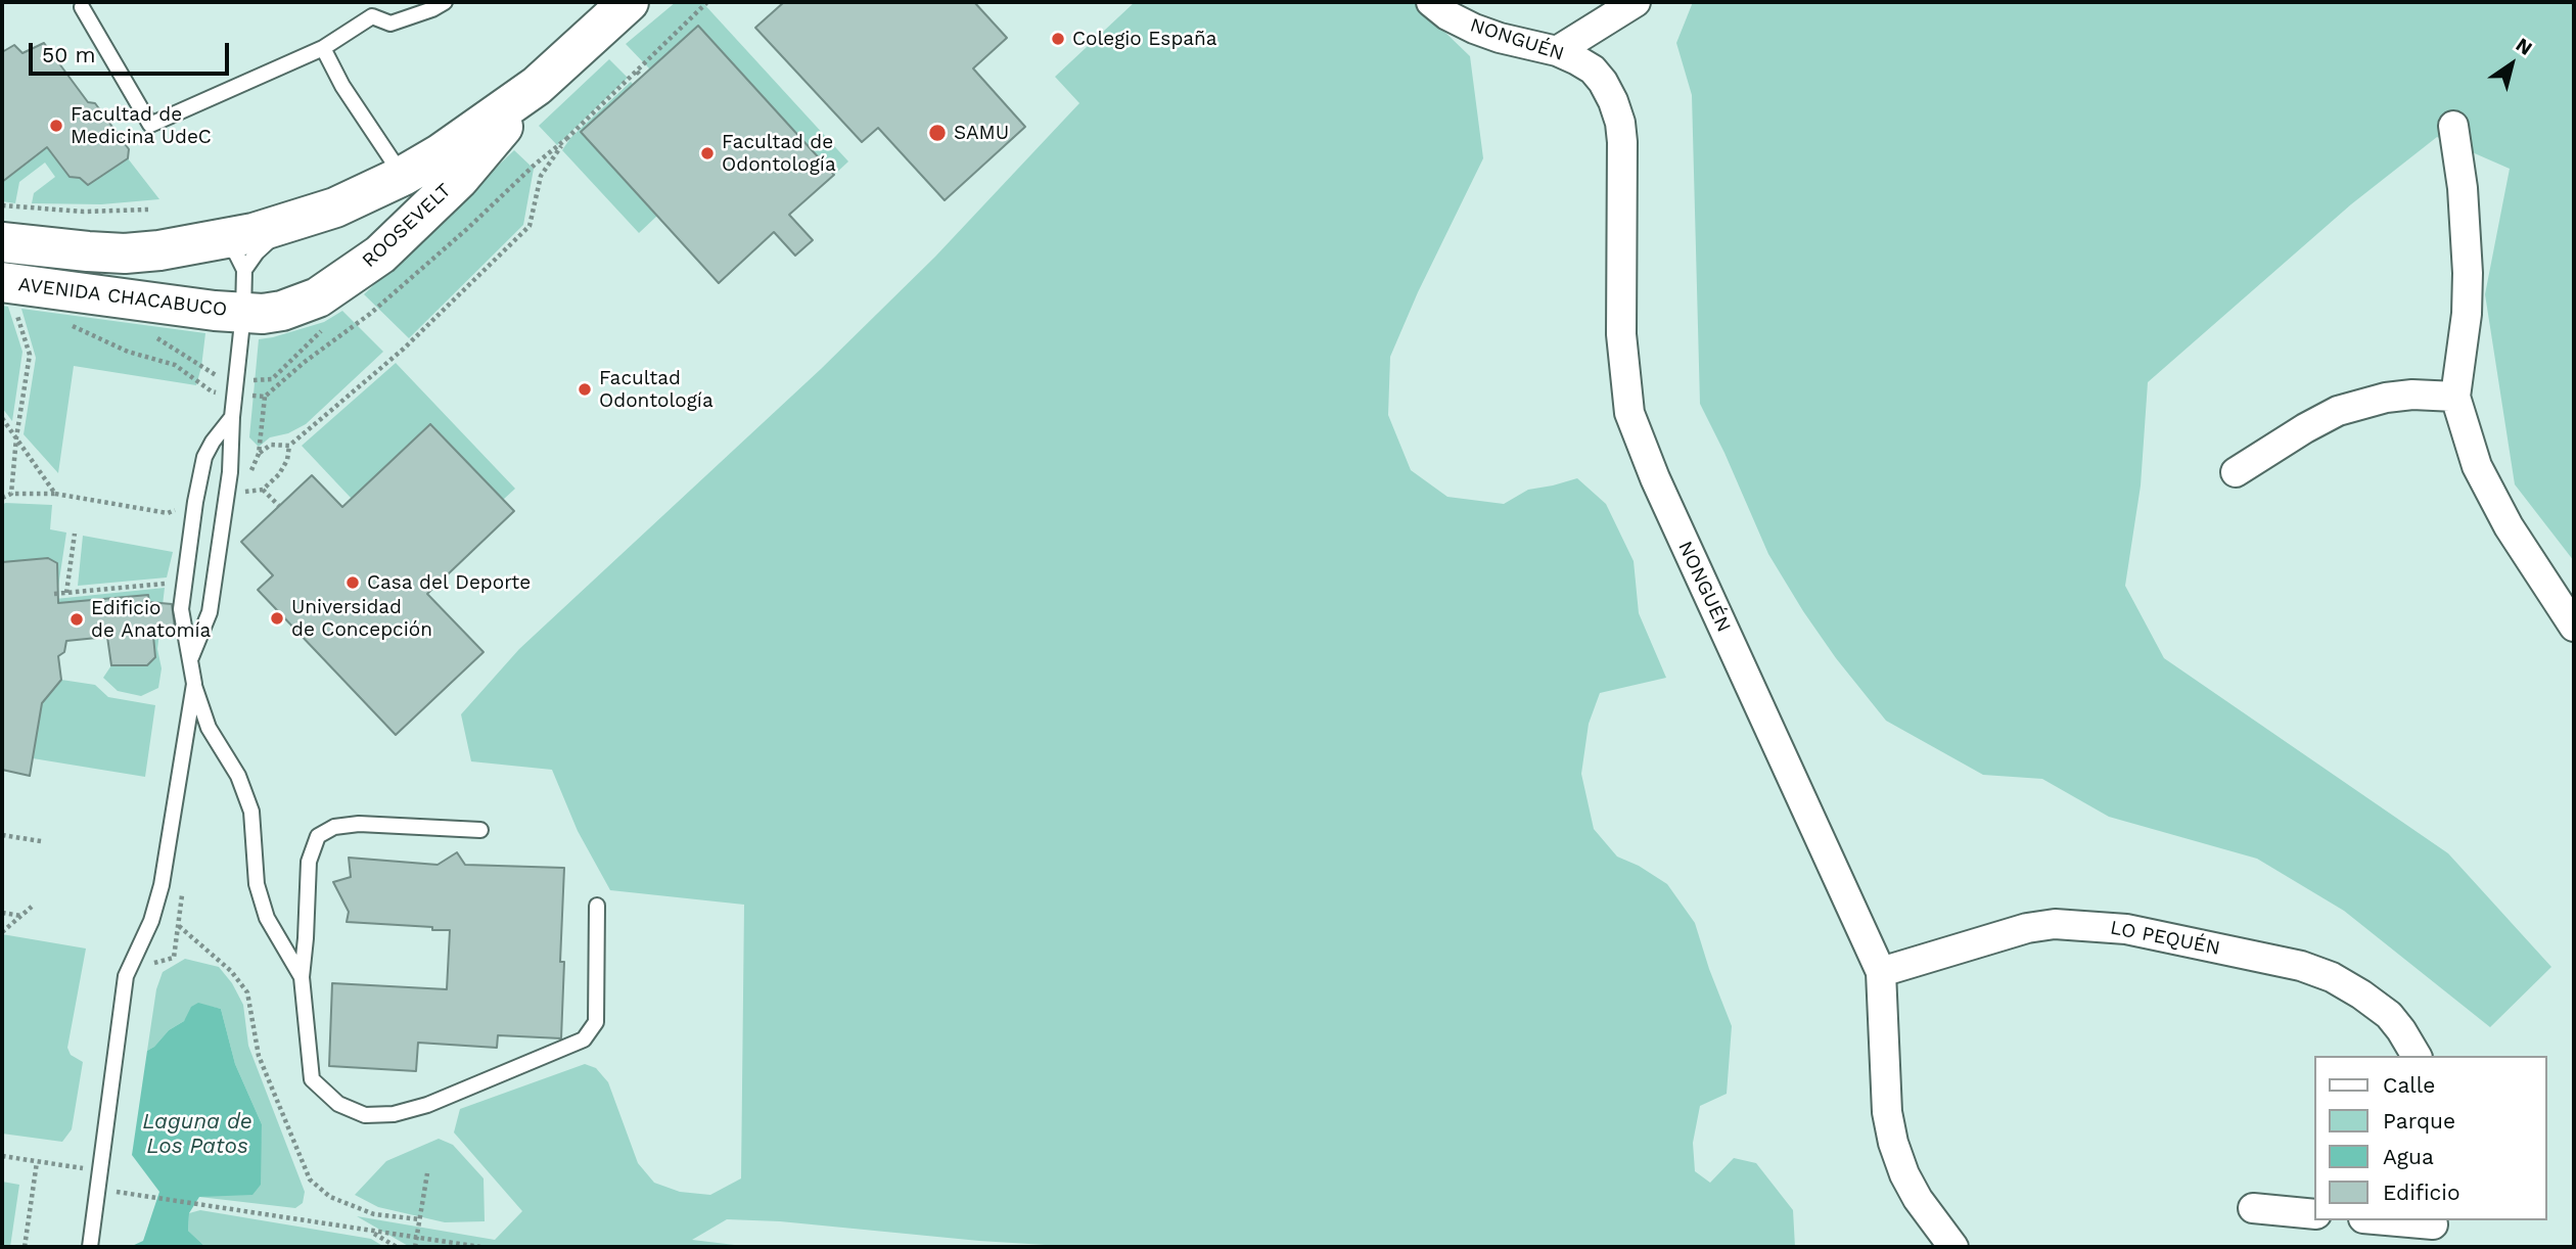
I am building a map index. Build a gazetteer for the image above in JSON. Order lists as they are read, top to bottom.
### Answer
{
  "streets": {
    "main road": ["ROOSEVELT", "AVENIDA CHACABUCO"],
    "street": ["NONGUÉN", "LO PEQUÉN"]
  },
  "crossings": [
    ["NONGUÉN", "LO PEQUÉN"],
    ["ROOSEVELT", "AVENIDA CHACABUCO"]
  ],
  "water": ["Laguna de Los Patos"],
  "places": [
    "Colegio España",
    "Facultad de Medicina UdeC",
    "SAMU",
    "Facultad de Odontología",
    "Facultad Odontología",
    "Casa del Deporte",
    "Universidad de Concepción",
    "Edificio de Anatomía"
  ],
  "legend": [
    "Calle",
    "Parque",
    "Agua",
    "Edificio"
  ],
  "scale_bar": "50 m",
  "north": "top right"
}
